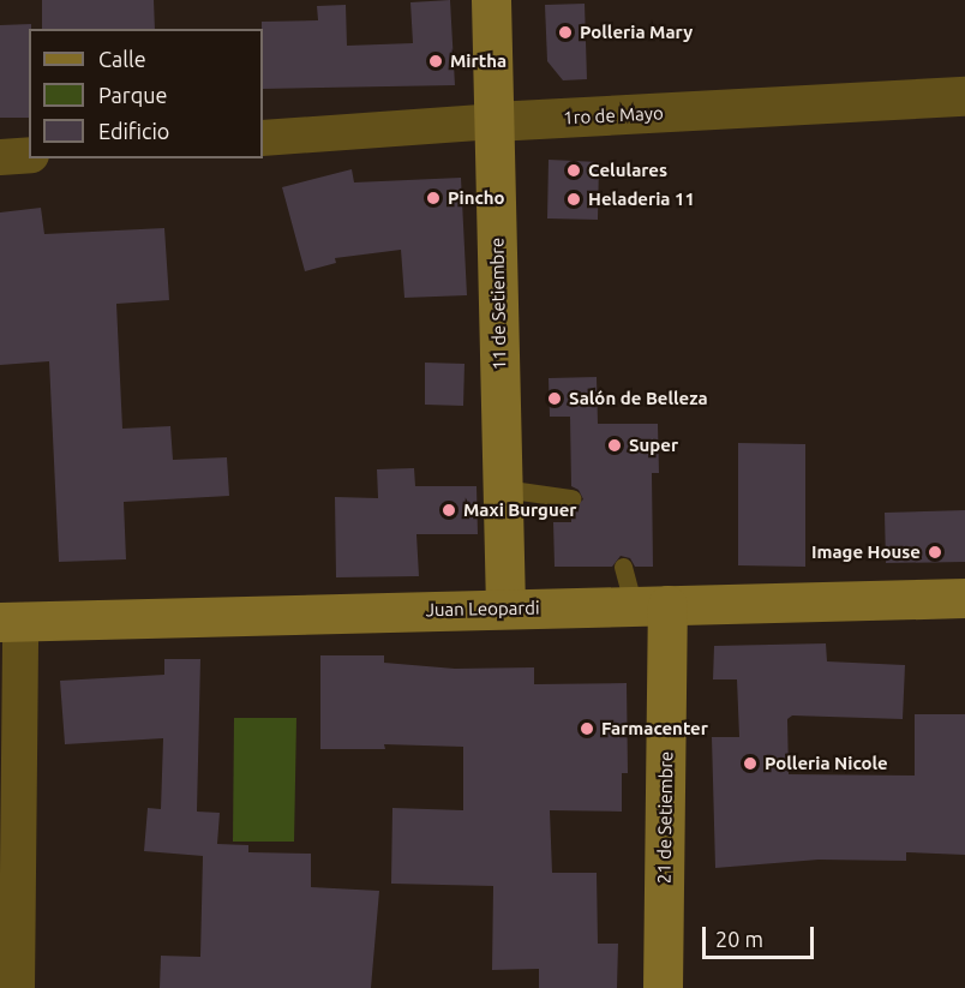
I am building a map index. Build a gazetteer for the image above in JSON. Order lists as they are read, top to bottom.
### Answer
{
  "streets": {
    "main road": ["11 de Setiembre", "Juan Leopardi", "21 de Setiembre"],
    "street": ["1ro de Mayo"]
  },
  "crossings": [
    ["1ro de Mayo", "11 de Setiembre"],
    ["11 de Setiembre", "Juan Leopardi"],
    ["Juan Leopardi", "21 de Setiembre"]
  ],
  "places": [
    "Polleria Mary",
    "Mirtha",
    "Celulares",
    "Pincho",
    "Heladeria 11",
    "Salón de Belleza",
    "Super",
    "Maxi Burguer",
    "Image House",
    "Farmacenter",
    "Polleria Nicole"
  ],
  "legend": ["Calle", "Parque", "Edificio"],
  "scale_bar": "20 m"
}
